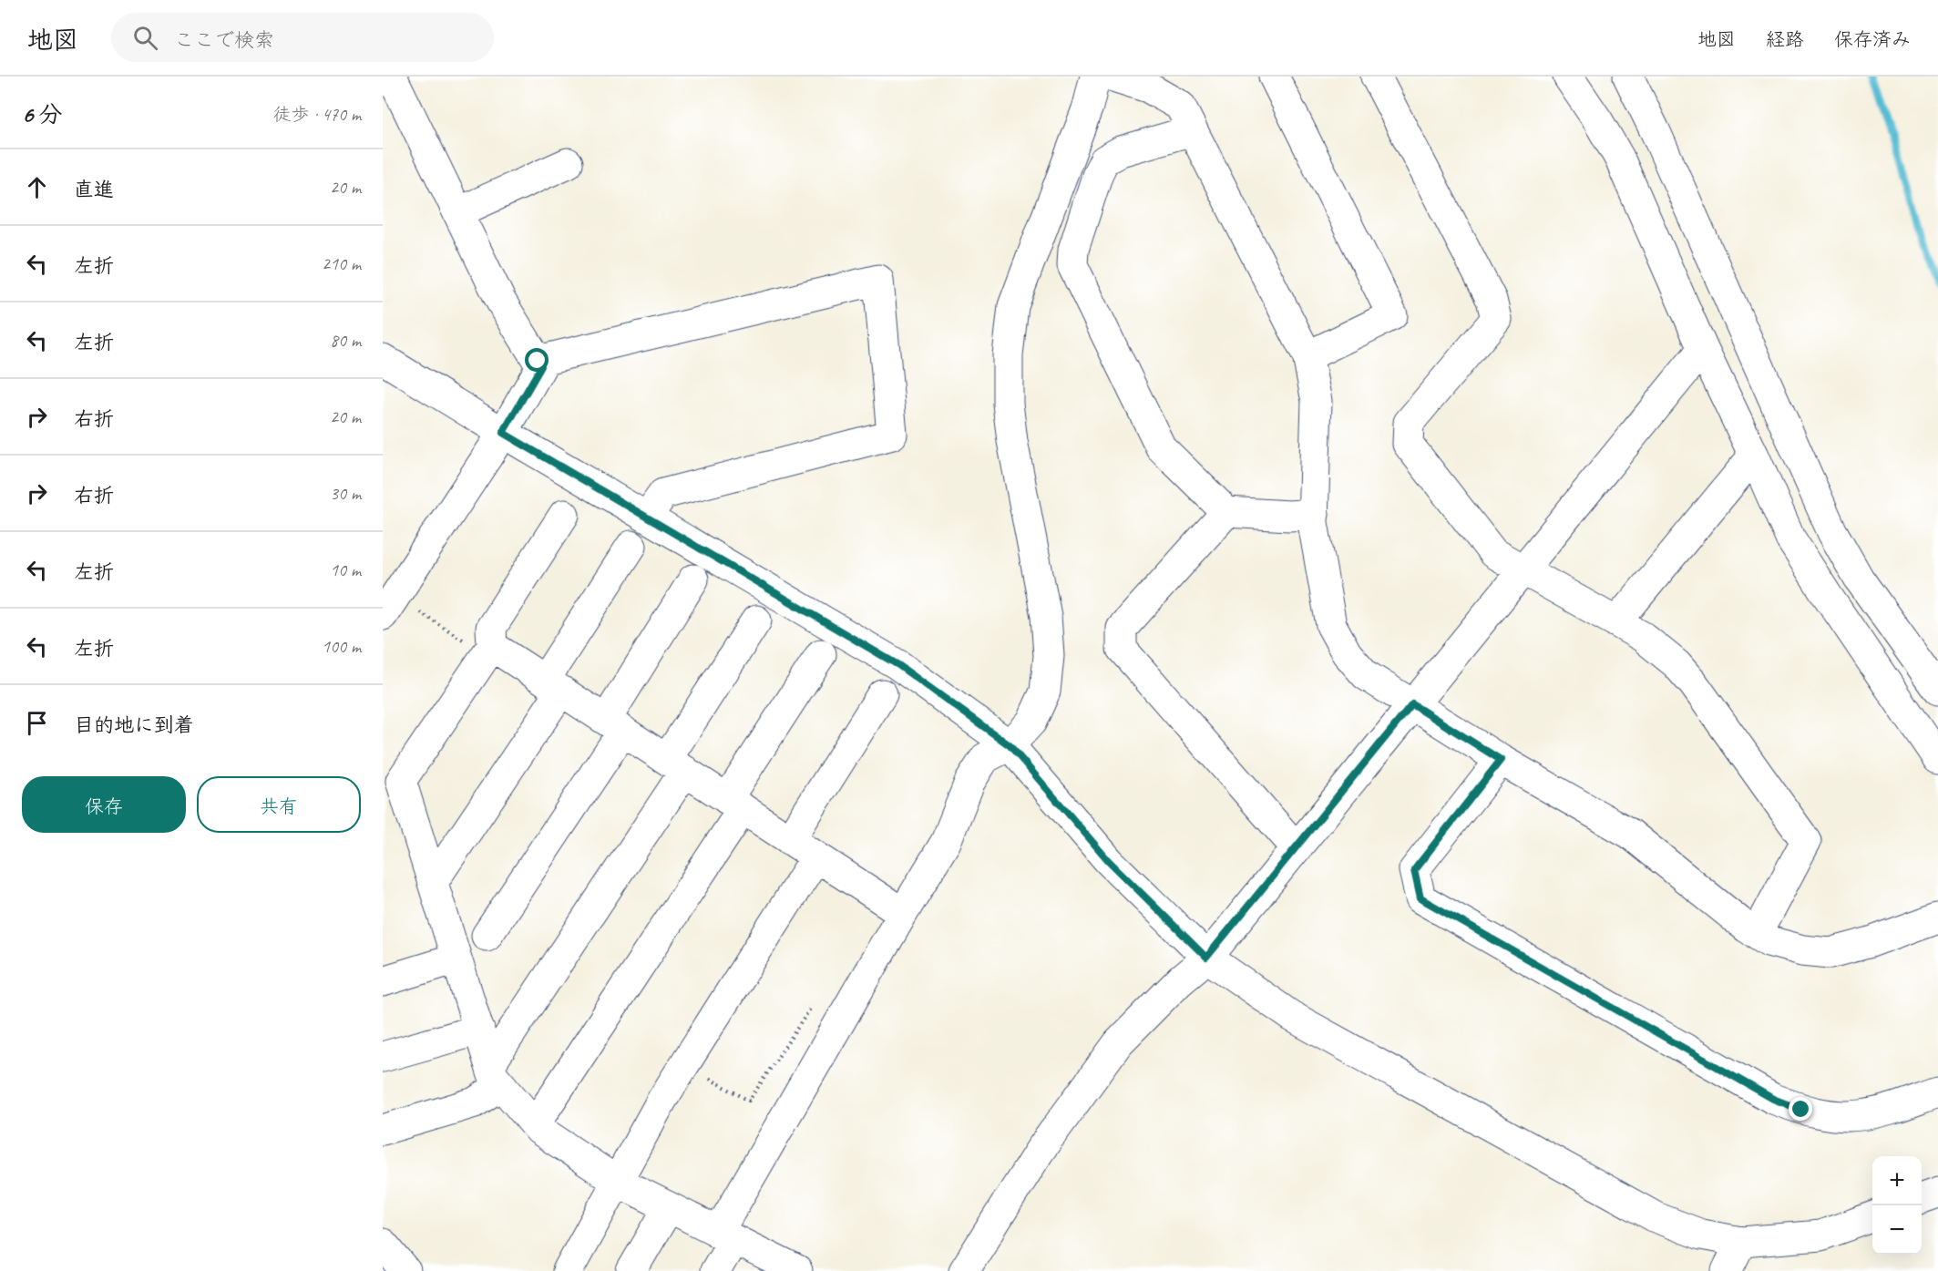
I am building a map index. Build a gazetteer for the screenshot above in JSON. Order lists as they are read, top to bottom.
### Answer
{
  "page": {
    "header": "地図",
    "search": "ここで検索",
    "nav": ["地図", "経路", "保存済み"],
    "heading": ["6 分", "徒歩 · 470 m"],
    "list": [
      ["直進", "20 m"],
      ["左折", "210 m"],
      ["左折", "80 m"],
      ["右折", "20 m"],
      ["右折", "30 m"],
      ["左折", "10 m"],
      ["左折", "100 m"],
      "目的地に到着"
    ],
    "buttons": ["保存", "共有"],
    "map_buttons": ["+", "−"]
  }
}
